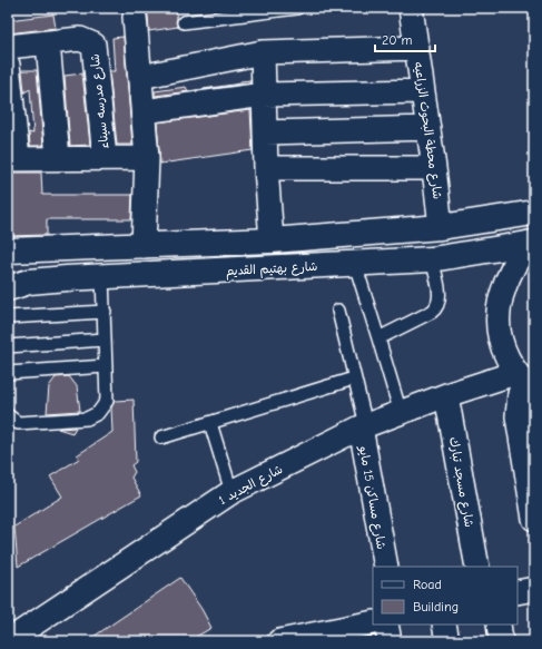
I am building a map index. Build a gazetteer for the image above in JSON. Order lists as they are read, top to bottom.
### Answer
{
  "streets": {
    "main road": ["شارع بهتيم القديم"],
    "street": [
      "شارع مدرسه سيناء",
      "شارع محطة البحوث الزراعيه",
      "شارع مسجد تبارك",
      "شارع الجديد 1",
      "شارع مساكن 15 مايو"
    ]
  },
  "crossings": [
    ["شارع مسجد تبارك", "شارع الجديد 1"],
    ["شارع الجديد 1", "شارع مساكن 15 مايو"]
  ],
  "legend": ["Road", "Building"],
  "scale_bar": "20 m"
}
